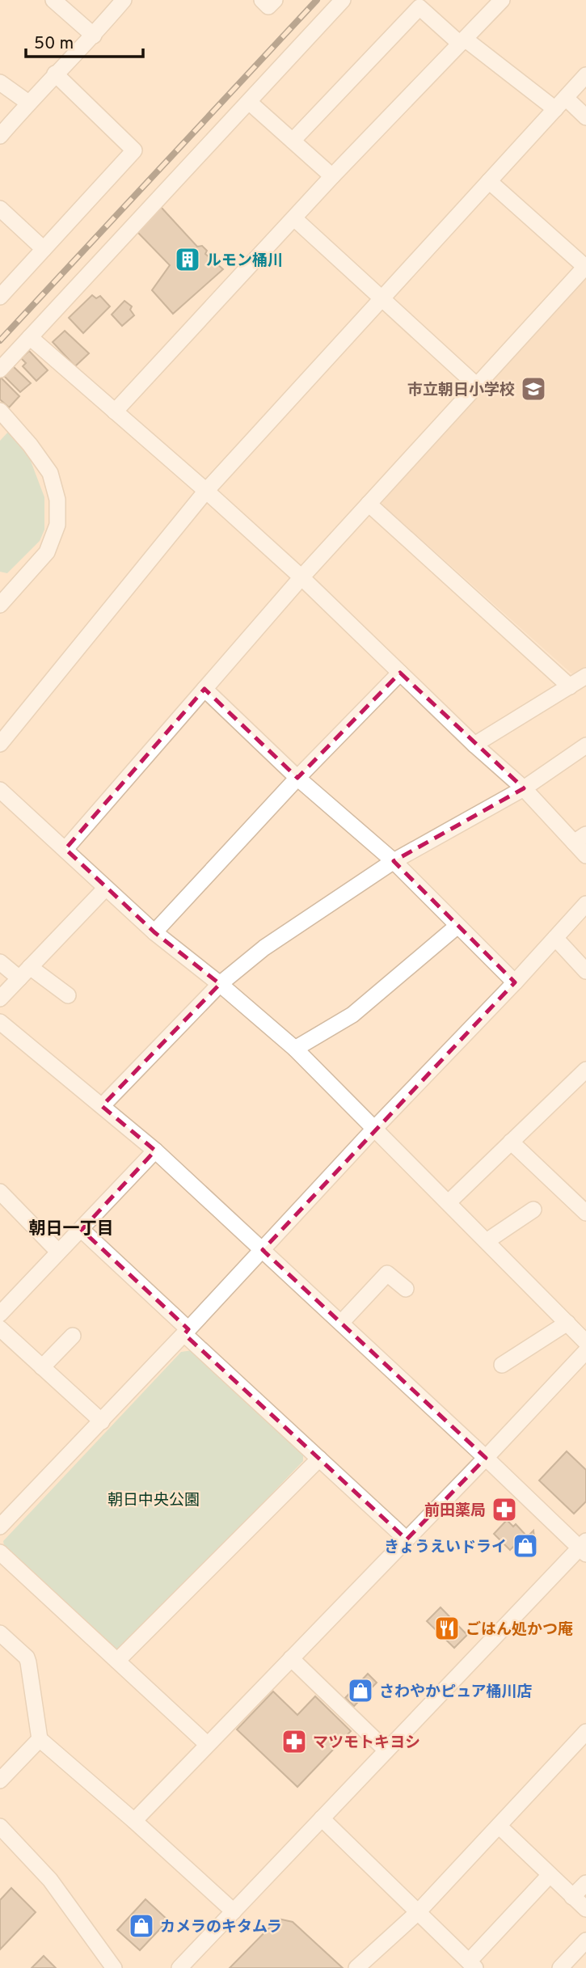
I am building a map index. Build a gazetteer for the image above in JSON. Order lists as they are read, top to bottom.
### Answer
{
  "districts": ["朝日一丁目"],
  "parks": ["朝日中央公園"],
  "places": {
    "building": ["ルモン桶川"],
    "school or university": ["市立朝日小学校"],
    "pharmacy": ["前田薬局", "マツモトキヨシ"],
    "shop": ["きょうえいドライ", "さわやかピュア桶川店", "カメラのキタムラ"],
    "restaurant": ["ごはん処かつ庵"]
  },
  "scale_bar": "50 m"
}
